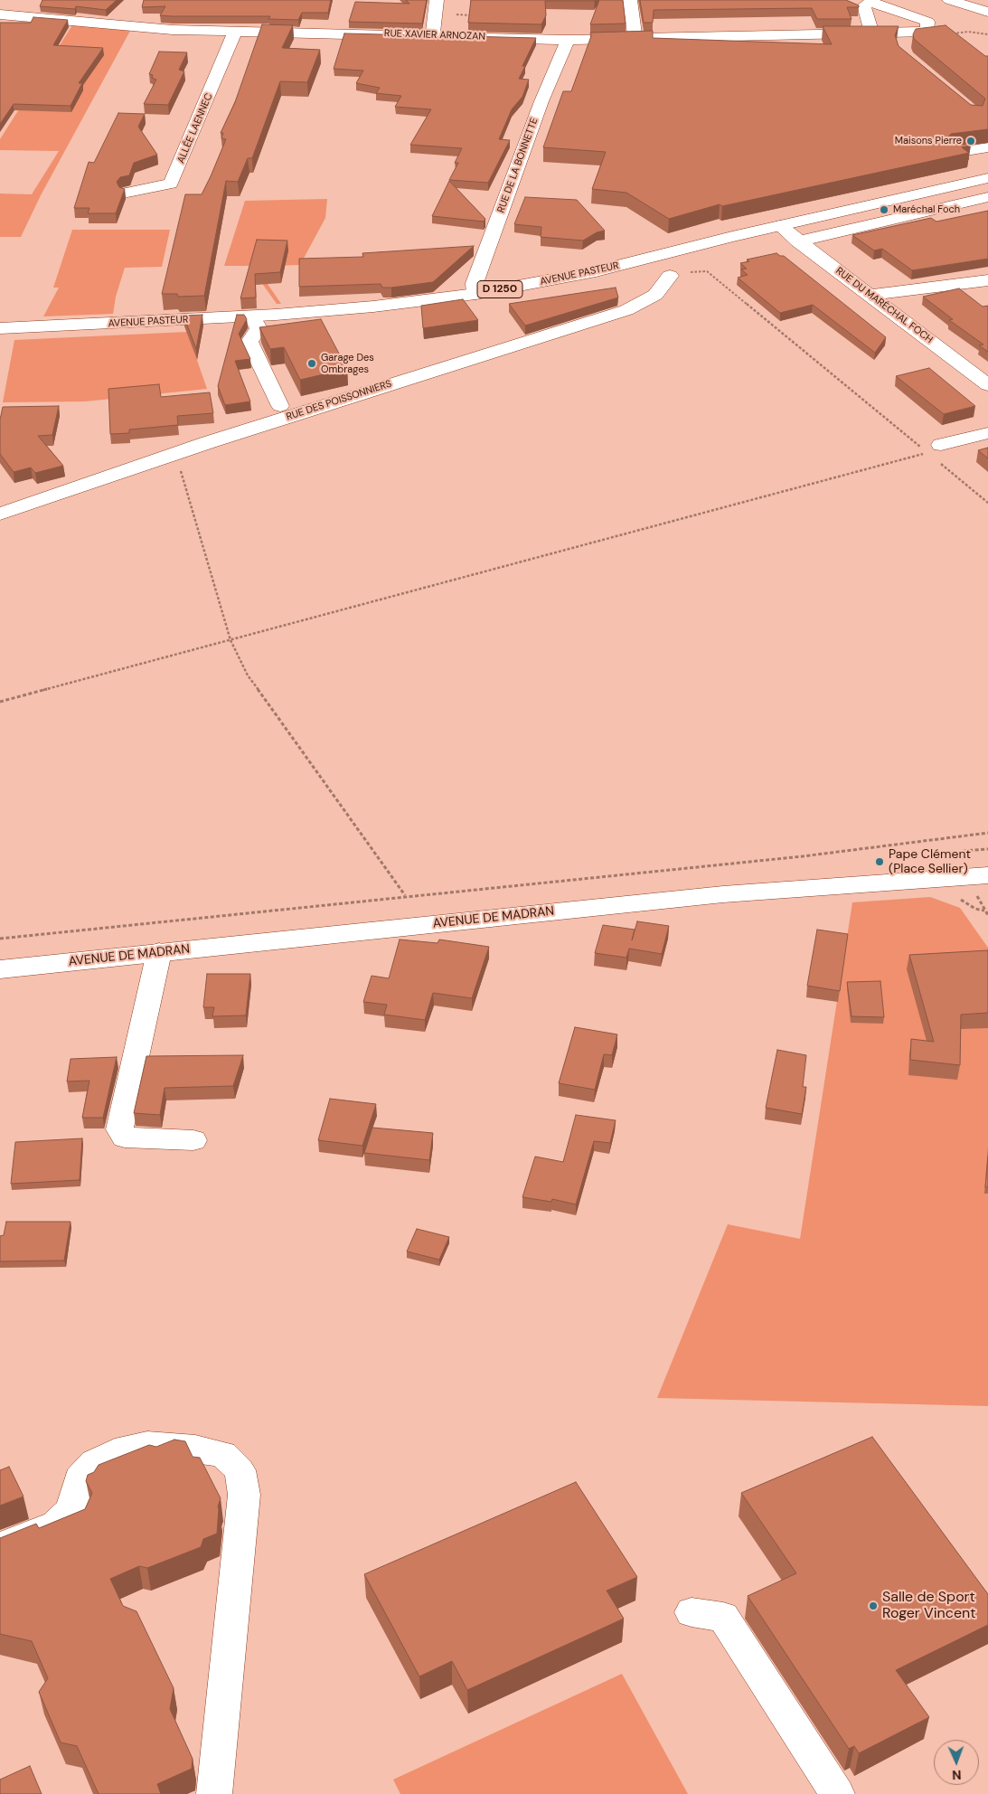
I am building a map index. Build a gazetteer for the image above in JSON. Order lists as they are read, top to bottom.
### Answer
{
  "streets": {
    "main road": [
      "RUE XAVIER ARNOZAN",
      "ALLÉE LAENNEC",
      "RUE DE LA BONNETTE",
      "AVENUE PASTEUR",
      "D 1250",
      "RUE DU MARÉCHAL FOCH",
      "RUE DES POISSONNIERS",
      "AVENUE DE MADRAN"
    ]
  },
  "crossings": [
    ["RUE XAVIER ARNOZAN", "ALLÉE LAENNEC"],
    ["RUE XAVIER ARNOZAN", "RUE DE LA BONNETTE"],
    ["RUE DE LA BONNETTE", "AVENUE PASTEUR"],
    ["AVENUE PASTEUR", "RUE DU MARÉCHAL FOCH"]
  ],
  "places": [
    "Maisons Pierre",
    "Maréchal Foch",
    "Garage Des Ombrages",
    "Pape Clément (Place Sellier)",
    "Salle de Sport Roger Vincent"
  ],
  "north": "bottom"
}
